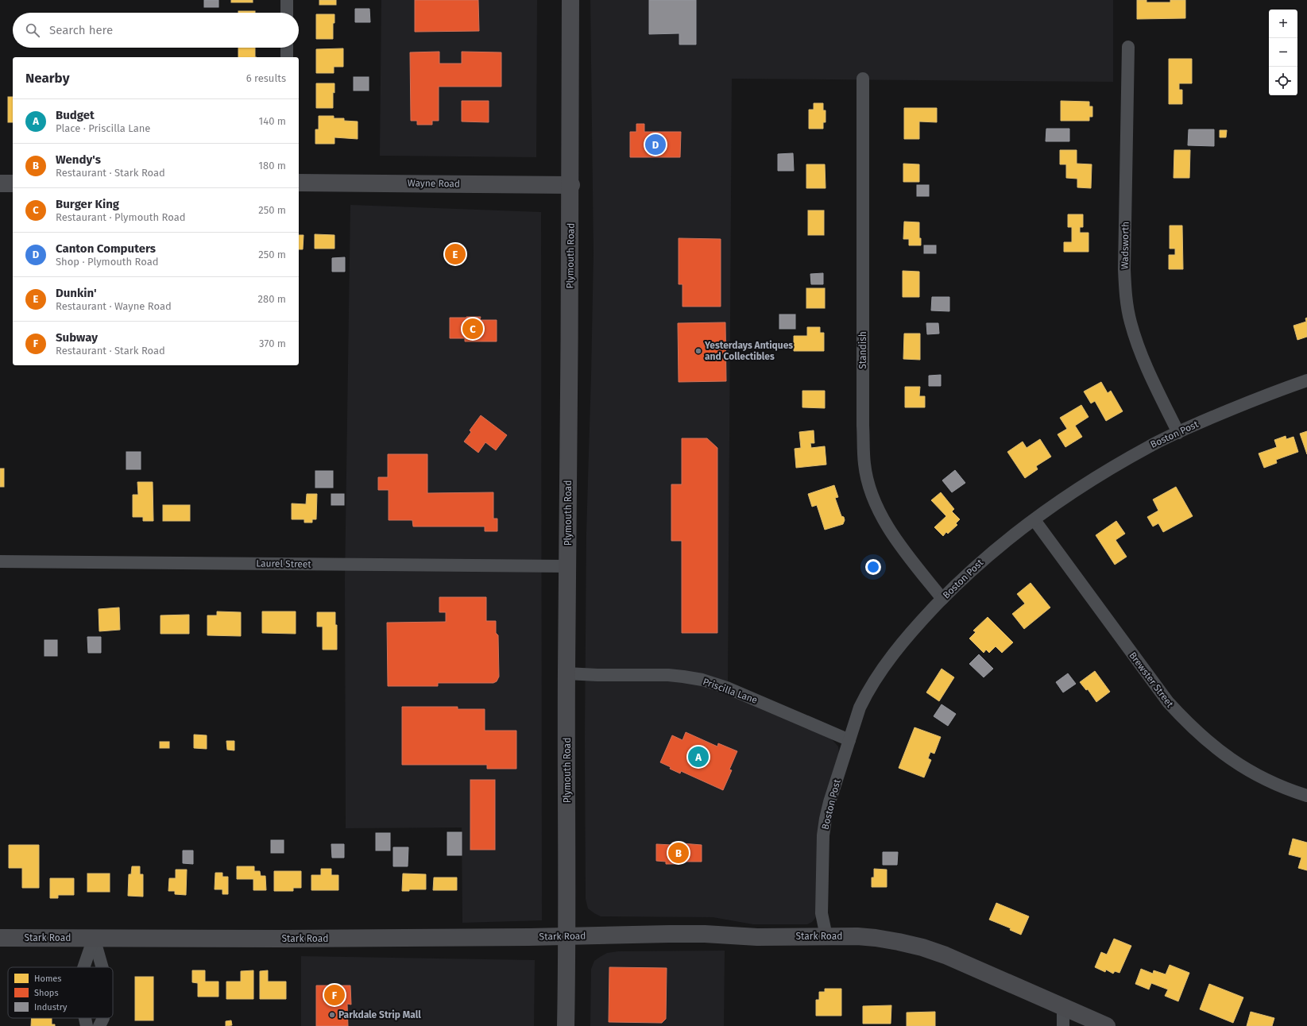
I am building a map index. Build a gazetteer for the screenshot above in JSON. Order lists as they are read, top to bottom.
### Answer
{
  "streets": {
    "main road": ["Wayne Road", "Plymouth Road", "Stark Road"],
    "street": [
      "Wadsworth",
      "Standish",
      "Boston Post",
      "Laurel Street",
      "Brewster Street",
      "Priscilla Lane"
    ]
  },
  "crossings": [
    ["Wayne Road", "Plymouth Road"],
    ["Wadsworth", "Boston Post"],
    ["Plymouth Road", "Laurel Street"],
    ["Plymouth Road", "Priscilla Lane"],
    ["Plymouth Road", "Stark Road"],
    ["Standish", "Boston Post"],
    ["Boston Post", "Brewster Street"],
    ["Boston Post", "Priscilla Lane"],
    ["Boston Post", "Stark Road"]
  ],
  "places": ["Yesterdays Antiques and Collectibles", "Parkdale Strip Mall"],
  "legend": ["Homes", "Shops", "Industry"],
  "page": {
    "map_buttons": ["+", "−"],
    "search": "Search here",
    "heading": ["Nearby", "6 results"],
    "list": [
      {
        "mark": "A",
        "name": "Budget",
        "note": "Place · Priscilla Lane",
        "value": "140 m"
      },
      {
        "mark": "B",
        "name": "Wendy's",
        "note": "Restaurant · Stark Road",
        "value": "180 m"
      },
      {
        "mark": "C",
        "name": "Burger King",
        "note": "Restaurant · Plymouth Road",
        "value": "250 m"
      },
      {
        "mark": "D",
        "name": "Canton Computers",
        "note": "Shop · Plymouth Road",
        "value": "250 m"
      },
      {
        "mark": "E",
        "name": "Dunkin'",
        "note": "Restaurant · Wayne Road",
        "value": "280 m"
      },
      {
        "mark": "F",
        "name": "Subway",
        "note": "Restaurant · Stark Road",
        "value": "370 m"
      }
    ],
    "pins": [
      "D",
      "E",
      "C",
      "A",
      "B",
      "F"
    ]
  }
}
